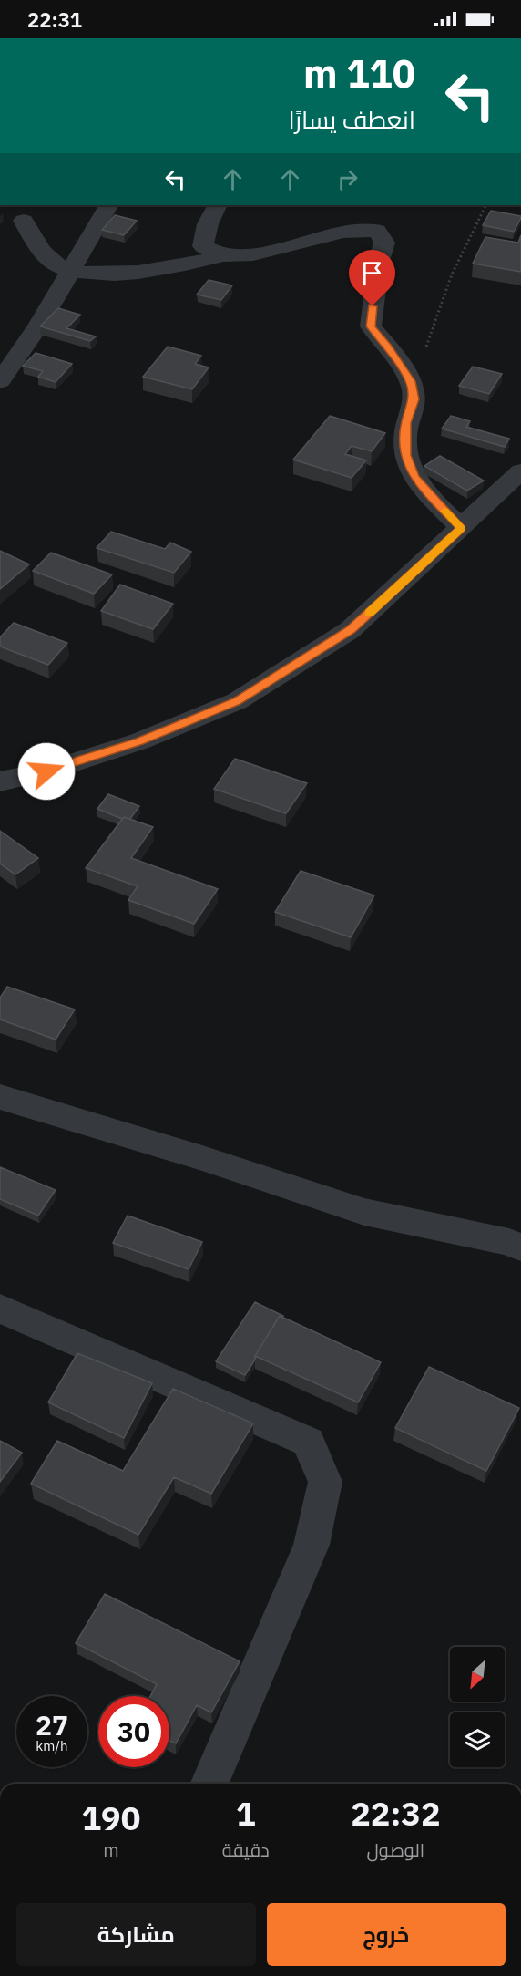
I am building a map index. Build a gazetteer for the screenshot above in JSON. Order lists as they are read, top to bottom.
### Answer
{
  "north": "bottom left",
  "page": {
    "status": "22:31",
    "turn": ["110 m", "انعطف يسارًا"],
    "speed": "27 km/h",
    "limit": "30",
    "eta": [
      "22:32",
      "الوصول",
      "1",
      "دقيقة",
      "190",
      "m"
    ],
    "buttons": ["خروج", "مشاركة"]
  }
}
